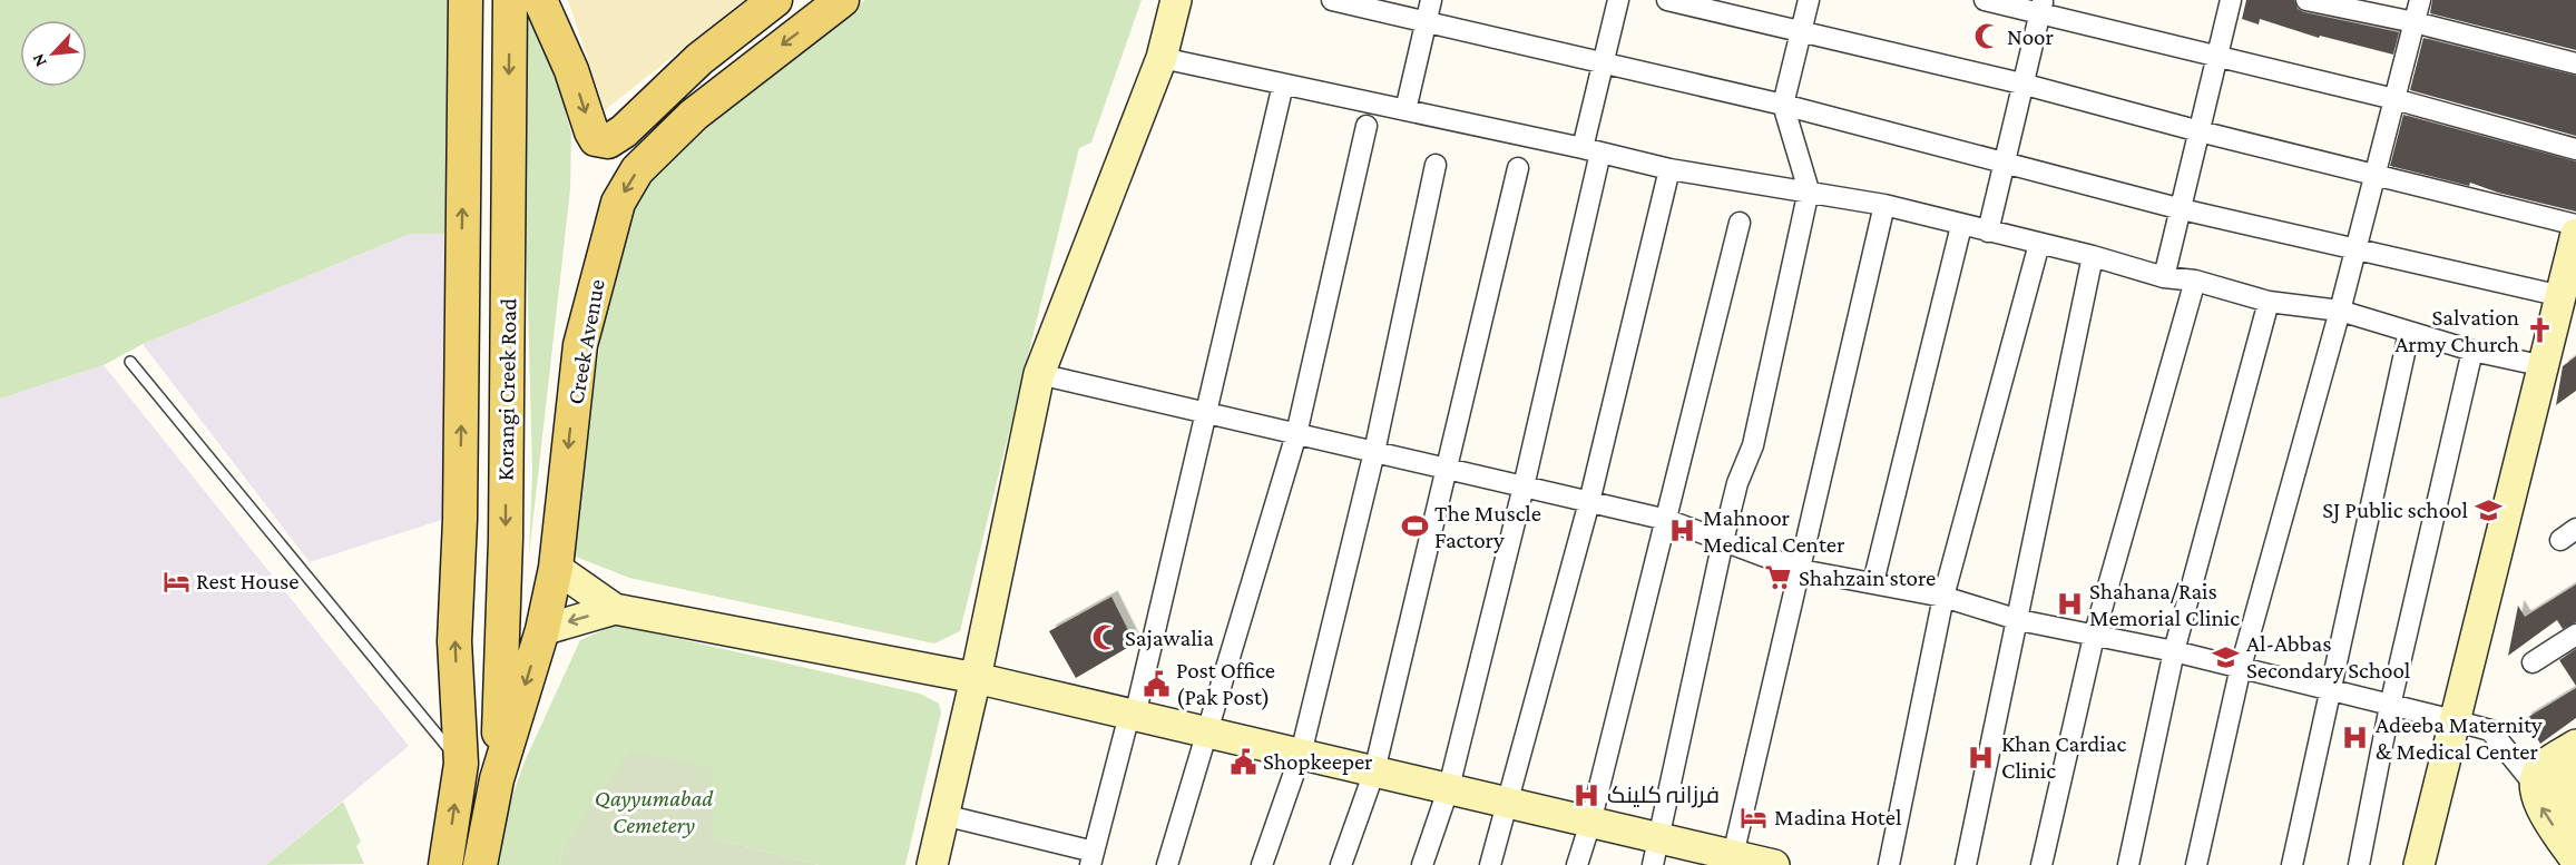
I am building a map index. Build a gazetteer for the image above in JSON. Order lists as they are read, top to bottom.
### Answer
{
  "streets": {
    "main road": ["Creek Avenue", "Korangi Creek Road"]
  },
  "crossings": [
    ["Creek Avenue", "Korangi Creek Road"]
  ],
  "one_way": ["Creek Avenue"],
  "parks": ["Qayyumabad Cemetery"],
  "places": {
    "mosque": ["Noor", "Sajawalia"],
    "church": ["Salvation Army Church"],
    "school or university": ["SJ Public school", "Al-Abbas Secondary School"],
    "sports": ["The Muscle Factory"],
    "hospital": [
      "Mahnoor Medical Center",
      "Shahana/Rais Memorial Clinic",
      "Adeeba Maternity & Medical Center",
      "Khan Cardiac Clinic",
      "فرزانہ کلینک"
    ],
    "supermarket": ["Shahzain store"],
    "hotel": ["Rest House", "Madina Hotel"],
    "public building": ["Post Office (Pak Post)", "Shopkeeper"]
  },
  "north": "bottom left"
}
